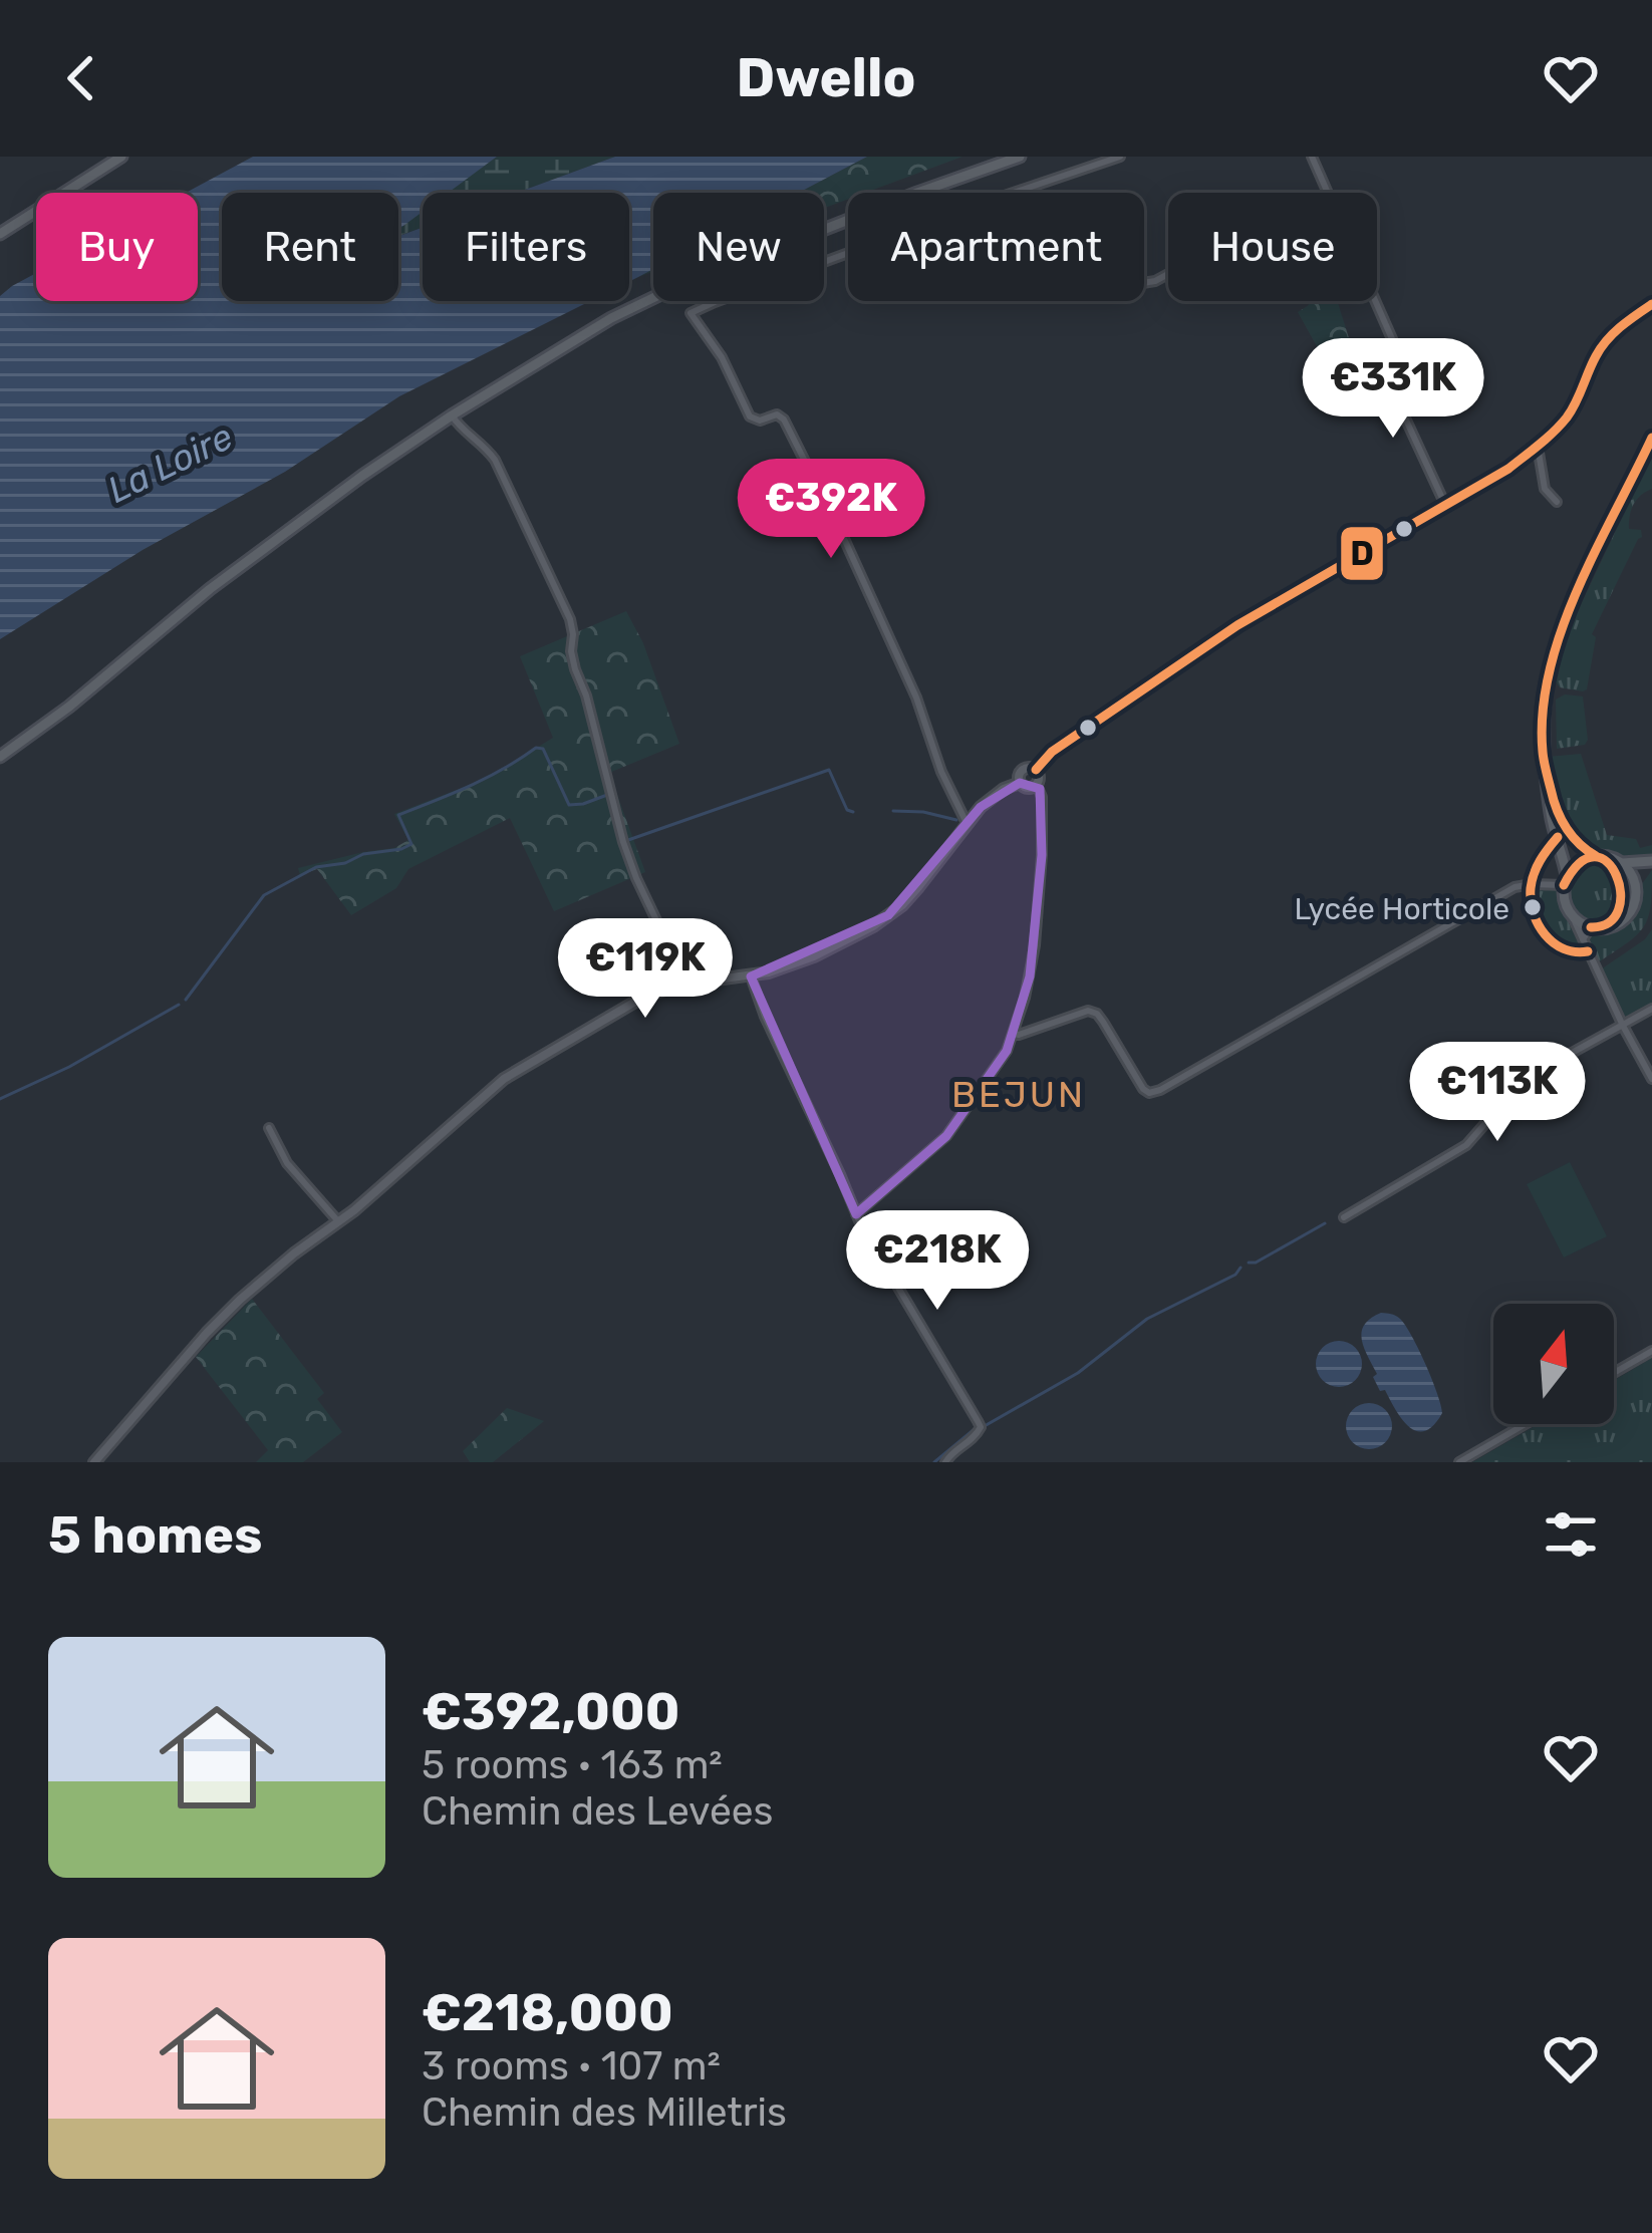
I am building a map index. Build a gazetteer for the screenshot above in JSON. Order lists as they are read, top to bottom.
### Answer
{
  "districts": ["BEJUN"],
  "water": ["La Loire"],
  "places": ["Lycée Horticole"],
  "lines": ["transit line D"],
  "north": "top",
  "page": {
    "header": "Dwello",
    "chip": [
      "Buy",
      "Rent",
      "Filters",
      "New",
      "Apartment",
      "House"
    ],
    "price": [
      "€331K",
      "€392K",
      "€119K",
      "€113K",
      "€218K"
    ],
    "heading": "5 homes",
    "list": [
      {
        "name": "€392,000",
        "note": "5 rooms · 163 m² · Chemin des Levées"
      },
      {
        "name": "€218,000",
        "note": "3 rooms · 107 m² · Chemin des Milletris"
      }
    ]
  }
}
